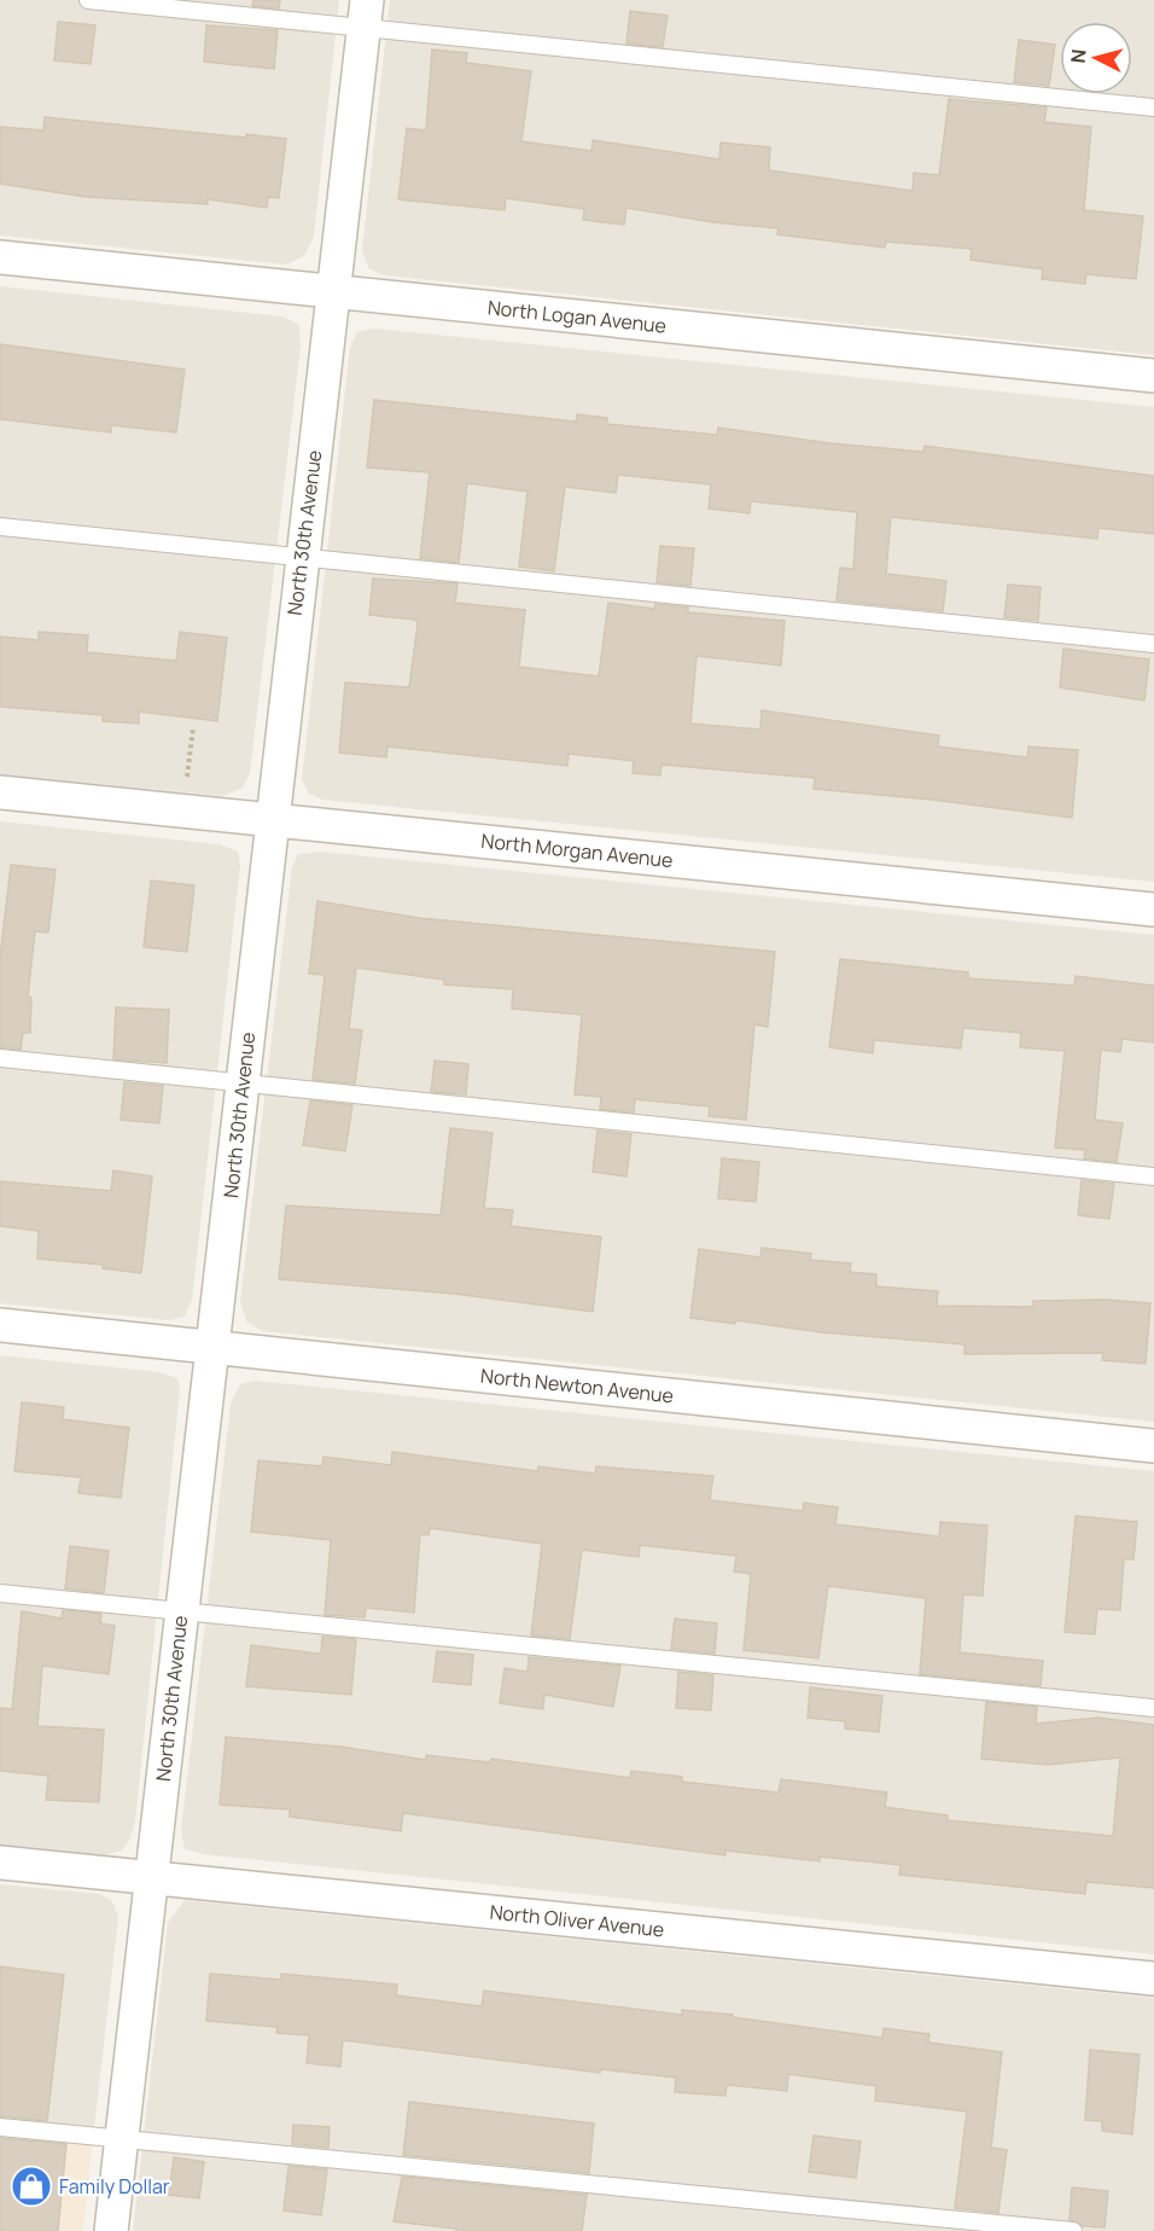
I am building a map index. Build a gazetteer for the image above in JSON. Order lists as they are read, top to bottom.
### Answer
{
  "streets": {
    "street": [
      "North Logan Avenue",
      "North 30th Avenue",
      "North Morgan Avenue",
      "North Newton Avenue",
      "North Oliver Avenue"
    ]
  },
  "crossings": [
    ["North Logan Avenue", "North 30th Avenue"],
    ["North 30th Avenue", "North Morgan Avenue"],
    ["North 30th Avenue", "North Newton Avenue"],
    ["North 30th Avenue", "North Oliver Avenue"]
  ],
  "places": {
    "shop": ["Family Dollar"]
  },
  "north": "left"
}
